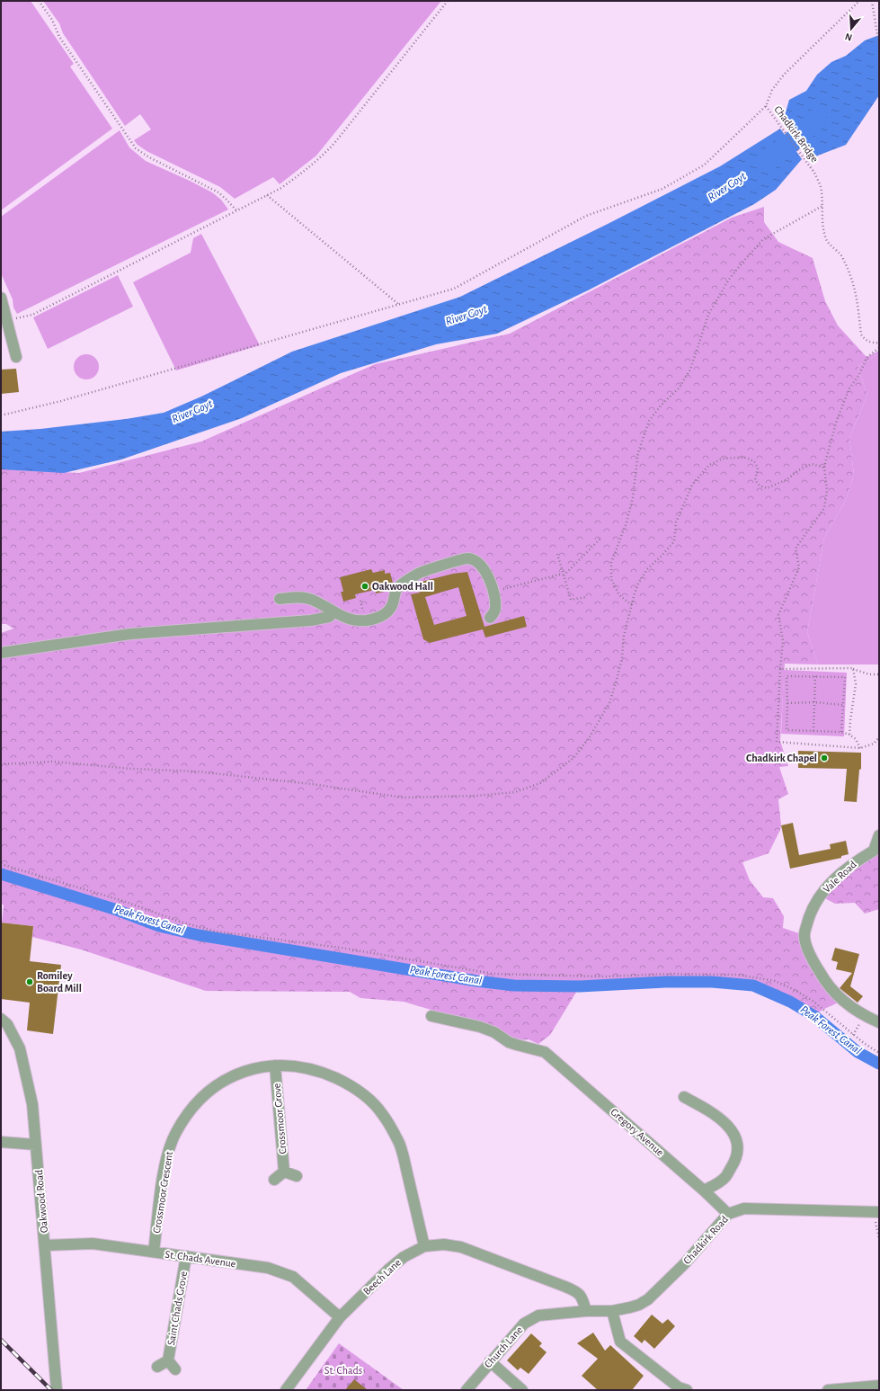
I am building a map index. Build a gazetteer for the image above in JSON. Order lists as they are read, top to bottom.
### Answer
{
  "streets": {
    "street": [
      "Vale Road",
      "Crossmoor Grove",
      "Gregory Avenue",
      "Crossmoor Crescent",
      "Oakwood Road",
      "Chadkirk Road",
      "St. Chads Avenue",
      "Beech Lane",
      "Saint Chads Grove",
      "Church Lane"
    ],
    "path": ["Chadkirk Bridge"]
  },
  "crossings": [
    ["Crossmoor Grove", "Crossmoor Crescent"],
    ["Gregory Avenue", "Chadkirk Road"],
    ["Crossmoor Crescent", "St. Chads Avenue"],
    ["Crossmoor Crescent", "Beech Lane"],
    ["Oakwood Road", "St. Chads Avenue"],
    ["Chadkirk Road", "Church Lane"],
    ["St. Chads Avenue", "Beech Lane"],
    ["St. Chads Avenue", "Saint Chads Grove"],
    ["Beech Lane", "Church Lane"]
  ],
  "water": ["River Goyt", "Peak Forest Canal"],
  "parks": ["St. Chads"],
  "places": ["Oakwood Hall", "Chadkirk Chapel", "Romiley Board Mill"],
  "north": "bottom"
}
